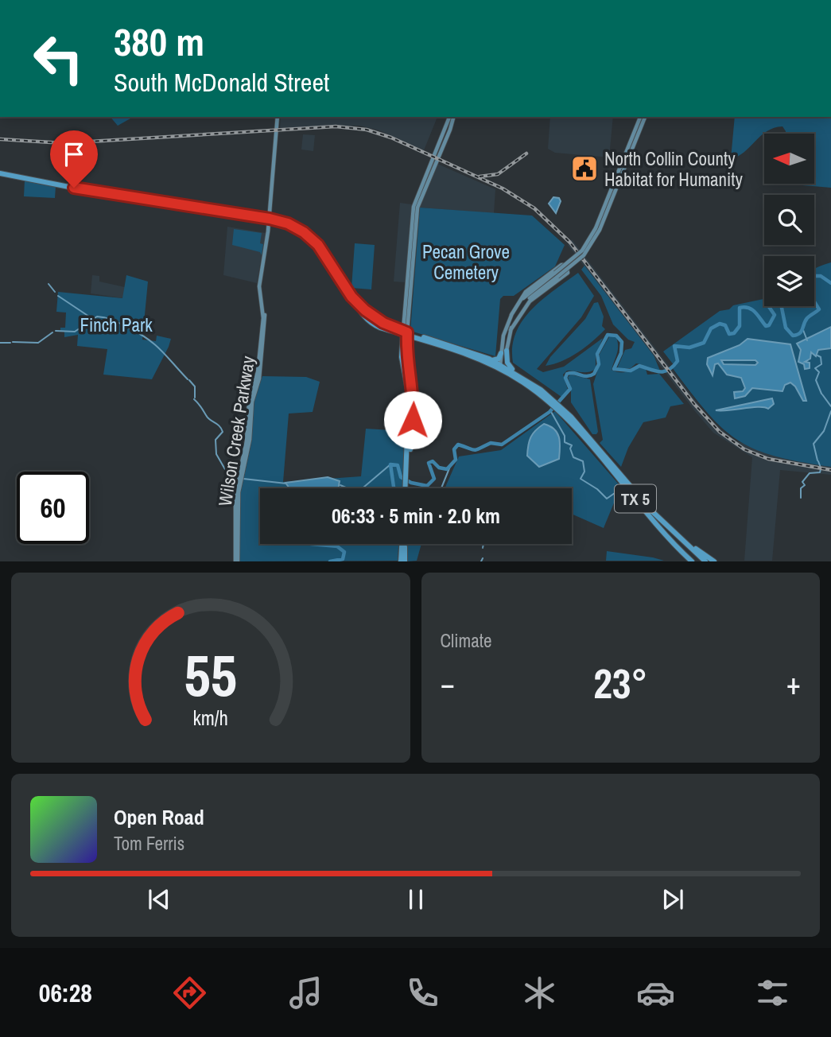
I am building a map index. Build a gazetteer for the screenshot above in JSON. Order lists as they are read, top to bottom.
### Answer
{
  "streets": {
    "main road": ["Wilson Creek Parkway", "TX 5"]
  },
  "crossings": [
    ["Wilson Creek Parkway", "TX 5"]
  ],
  "parks": ["Pecan Grove Cemetery", "Finch Park"],
  "places": {
    "public building": ["North Collin County Habitat for Humanity"]
  },
  "north": "left",
  "page": {
    "turn": ["380 m", "South McDonald Street"],
    "limit": "60",
    "trip": "06:33 · 5 min · 2.0 km",
    "tile": "Climate",
    "heat": ["−", "23°", "+"],
    "song": ["Open Road", "Tom Ferris"],
    "tabs": "06:28",
    "gauge": ["55", "km/h"]
  }
}
